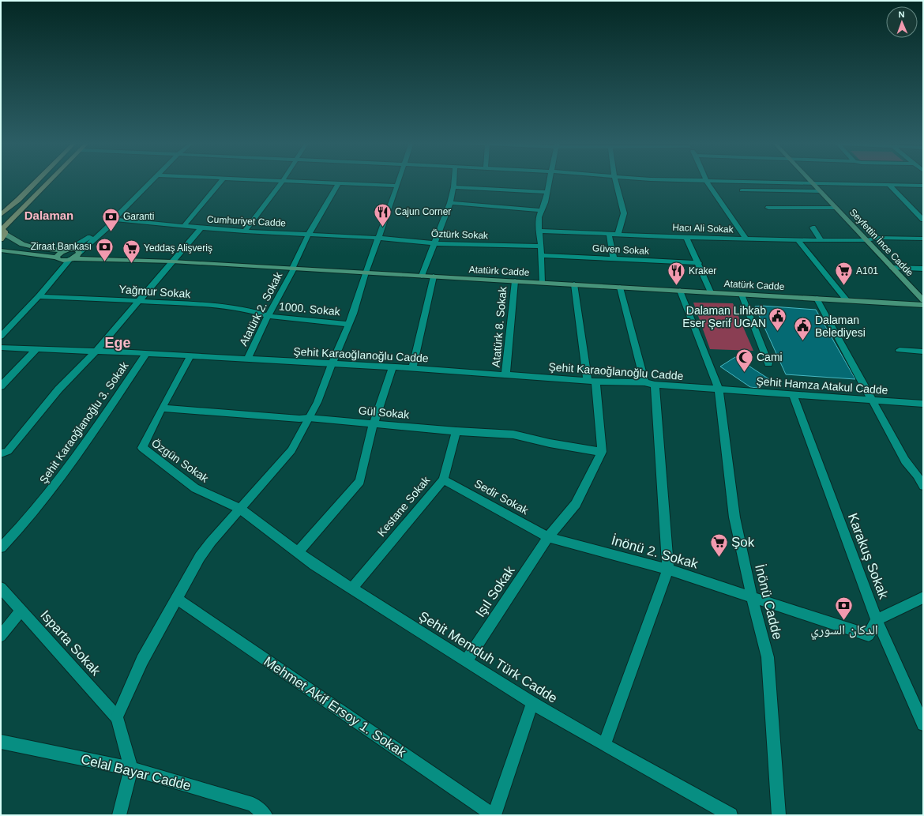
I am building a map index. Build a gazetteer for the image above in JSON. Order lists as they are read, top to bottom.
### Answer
{
  "streets": {
    "main road": ["Seyfettin İnce Cadde", "Atatürk Cadde"],
    "street": [
      "Cumhuriyet Cadde",
      "Hacı Ali Sokak",
      "Öztürk Sokak",
      "Güven Sokak",
      "Yağmur Sokak",
      "Atatürk 2. Sokak",
      "1000. Sokak",
      "Atatürk 8. Sokak",
      "Şehit Karaoğlanoğlu Cadde",
      "Şehit Hamza Atakul Cadde",
      "Gül Sokak",
      "Şehit Karaoğlanoğlu 3. Sokak",
      "Özgün Sokak",
      "Sedir Sokak",
      "Kestane Sokak",
      "İnönü 2. Sokak",
      "Karakuş Sokak",
      "Işıl Sokak",
      "İnönü Cadde",
      "Isparta Sokak",
      "Şehit Memduh Türk Cadde",
      "Mehmet Akif Ersoy 1. Sokak",
      "Celal Bayar Cadde"
    ]
  },
  "crossings": [
    ["Cumhuriyet Cadde", "Öztürk Sokak"],
    ["Cumhuriyet Cadde", "Atatürk 2. Sokak"],
    ["Hacı Ali Sokak", "Seyfettin İnce Cadde"],
    ["Atatürk Cadde", "Atatürk 2. Sokak"],
    ["Atatürk Cadde", "Atatürk 8. Sokak"],
    ["Atatürk Cadde", "İnönü Cadde"],
    ["Yağmur Sokak", "Atatürk 2. Sokak"],
    ["Yağmur Sokak", "1000. Sokak"],
    ["Atatürk 2. Sokak", "1000. Sokak"],
    ["Atatürk 2. Sokak", "Şehit Karaoğlanoğlu Cadde"],
    ["Atatürk 8. Sokak", "Şehit Karaoğlanoğlu Cadde"],
    ["Şehit Karaoğlanoğlu Cadde", "Şehit Hamza Atakul Cadde"],
    ["Şehit Karaoğlanoğlu Cadde", "Şehit Karaoğlanoğlu 3. Sokak"],
    ["Şehit Karaoğlanoğlu Cadde", "İnönü Cadde"],
    ["Şehit Hamza Atakul Cadde", "Karakuş Sokak"],
    ["Şehit Hamza Atakul Cadde", "İnönü Cadde"],
    ["Gül Sokak", "Özgün Sokak"],
    ["Gül Sokak", "Kestane Sokak"],
    ["Gül Sokak", "Işıl Sokak"],
    ["Özgün Sokak", "Şehit Memduh Türk Cadde"],
    ["Sedir Sokak", "Kestane Sokak"],
    ["Sedir Sokak", "İnönü 2. Sokak"],
    ["Sedir Sokak", "Işıl Sokak"],
    ["Kestane Sokak", "Şehit Memduh Türk Cadde"],
    ["İnönü 2. Sokak", "Karakuş Sokak"],
    ["İnönü 2. Sokak", "Işıl Sokak"],
    ["İnönü 2. Sokak", "İnönü Cadde"],
    ["Işıl Sokak", "Şehit Memduh Türk Cadde"]
  ],
  "districts": ["Dalaman", "Ege"],
  "places": {
    "restaurant": ["Cajun Corner", "Kraker"],
    "bank": ["Garanti", "Ziraat Bankası", "الدكان السوري"],
    "supermarket": ["Yeddaş Alişveriş", "A101", "Şok"],
    "public building": ["Dalaman Lihkab Eser Şerif UGAN", "Dalaman Belediyesi"],
    "mosque": ["Cami"]
  },
  "north": "top"
}
